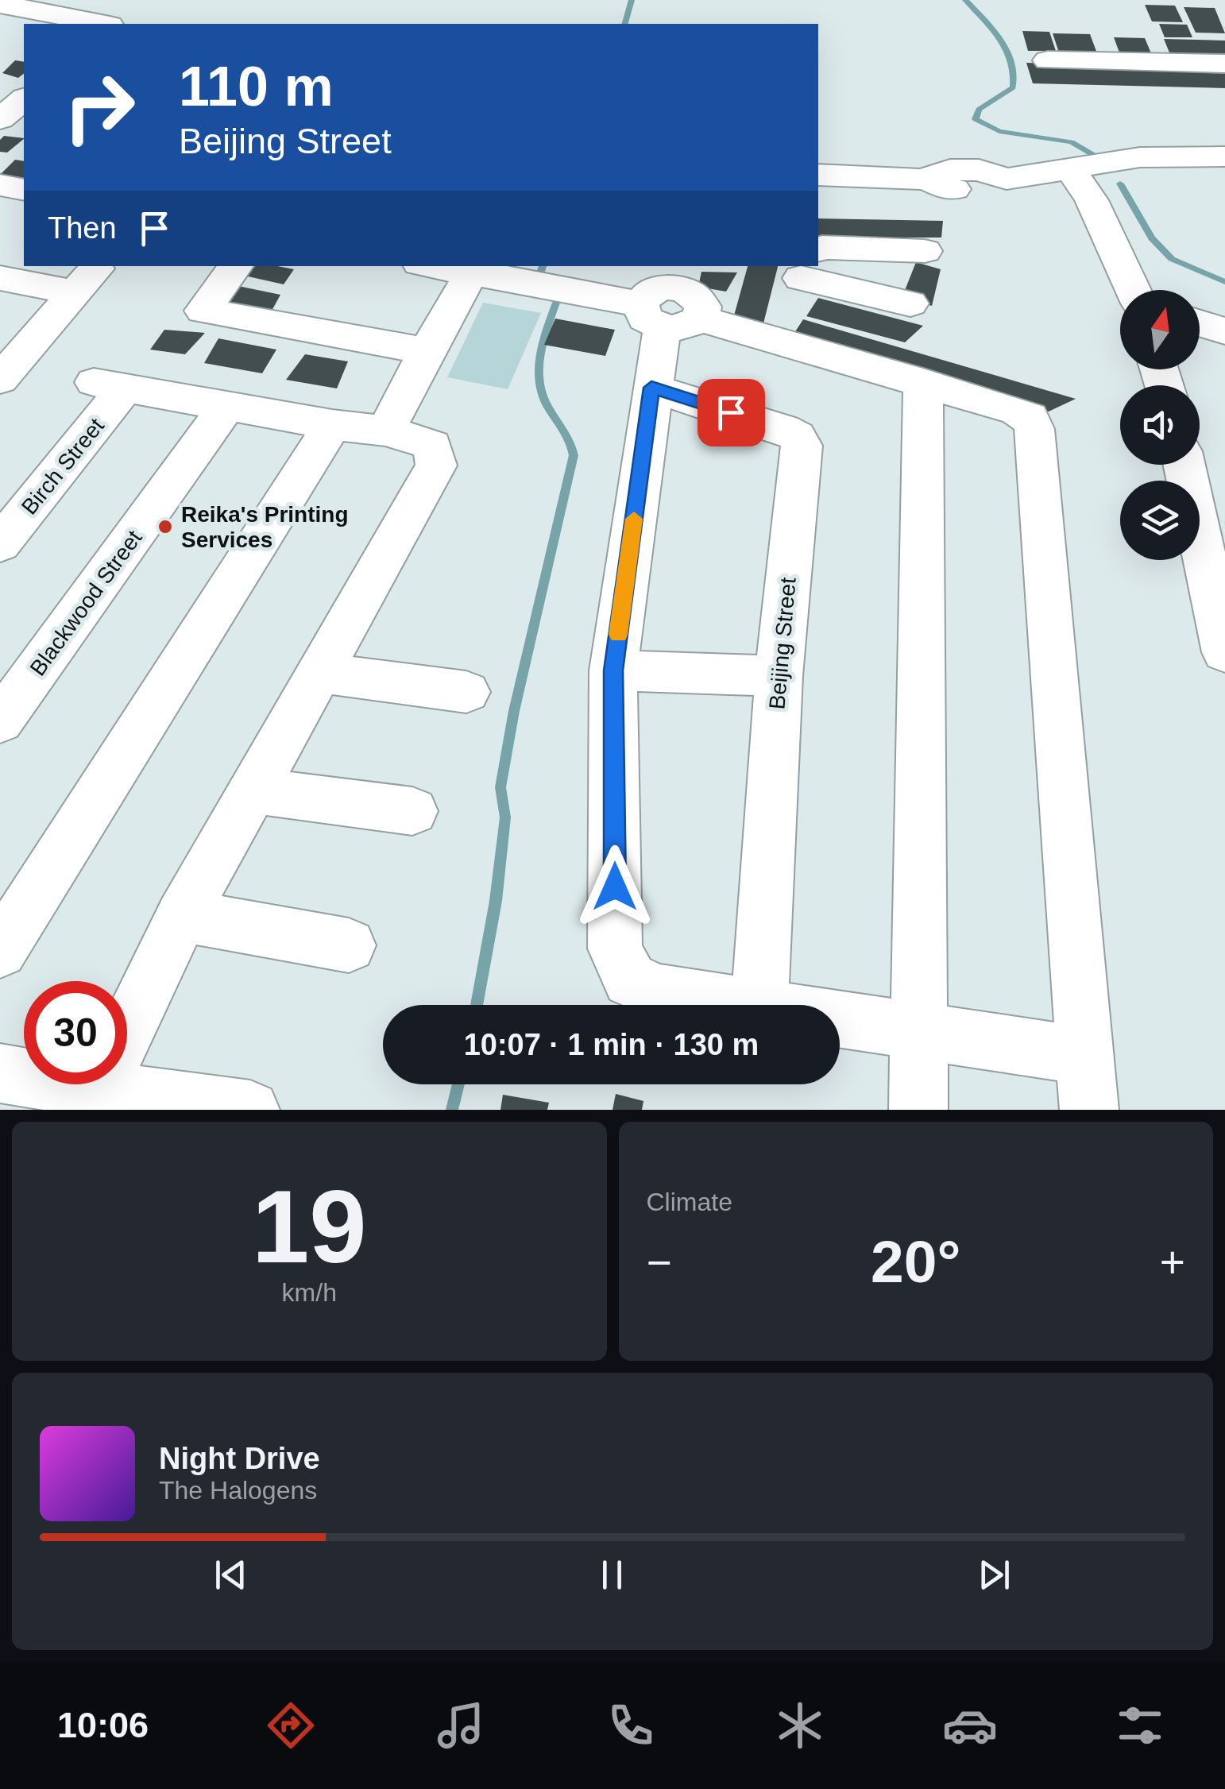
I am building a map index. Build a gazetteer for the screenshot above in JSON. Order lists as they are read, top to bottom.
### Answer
{
  "streets": {
    "street": ["Birch Street", "Blackwood Street", "Beijing Street"]
  },
  "crossings": [
    ["Birch Street", "Blackwood Street"]
  ],
  "places": ["Reika's Printing Services"],
  "north": "top",
  "page": {
    "turn": ["110 m", "Beijing Street"],
    "then": "Then",
    "limit": "30",
    "trip": "10:07 · 1 min · 130 m",
    "tile": [
      ["19", "km/h"],
      "Climate"
    ],
    "heat": ["−", "20°", "+"],
    "song": ["Night Drive", "The Halogens"],
    "tabs": "10:06"
  }
}
